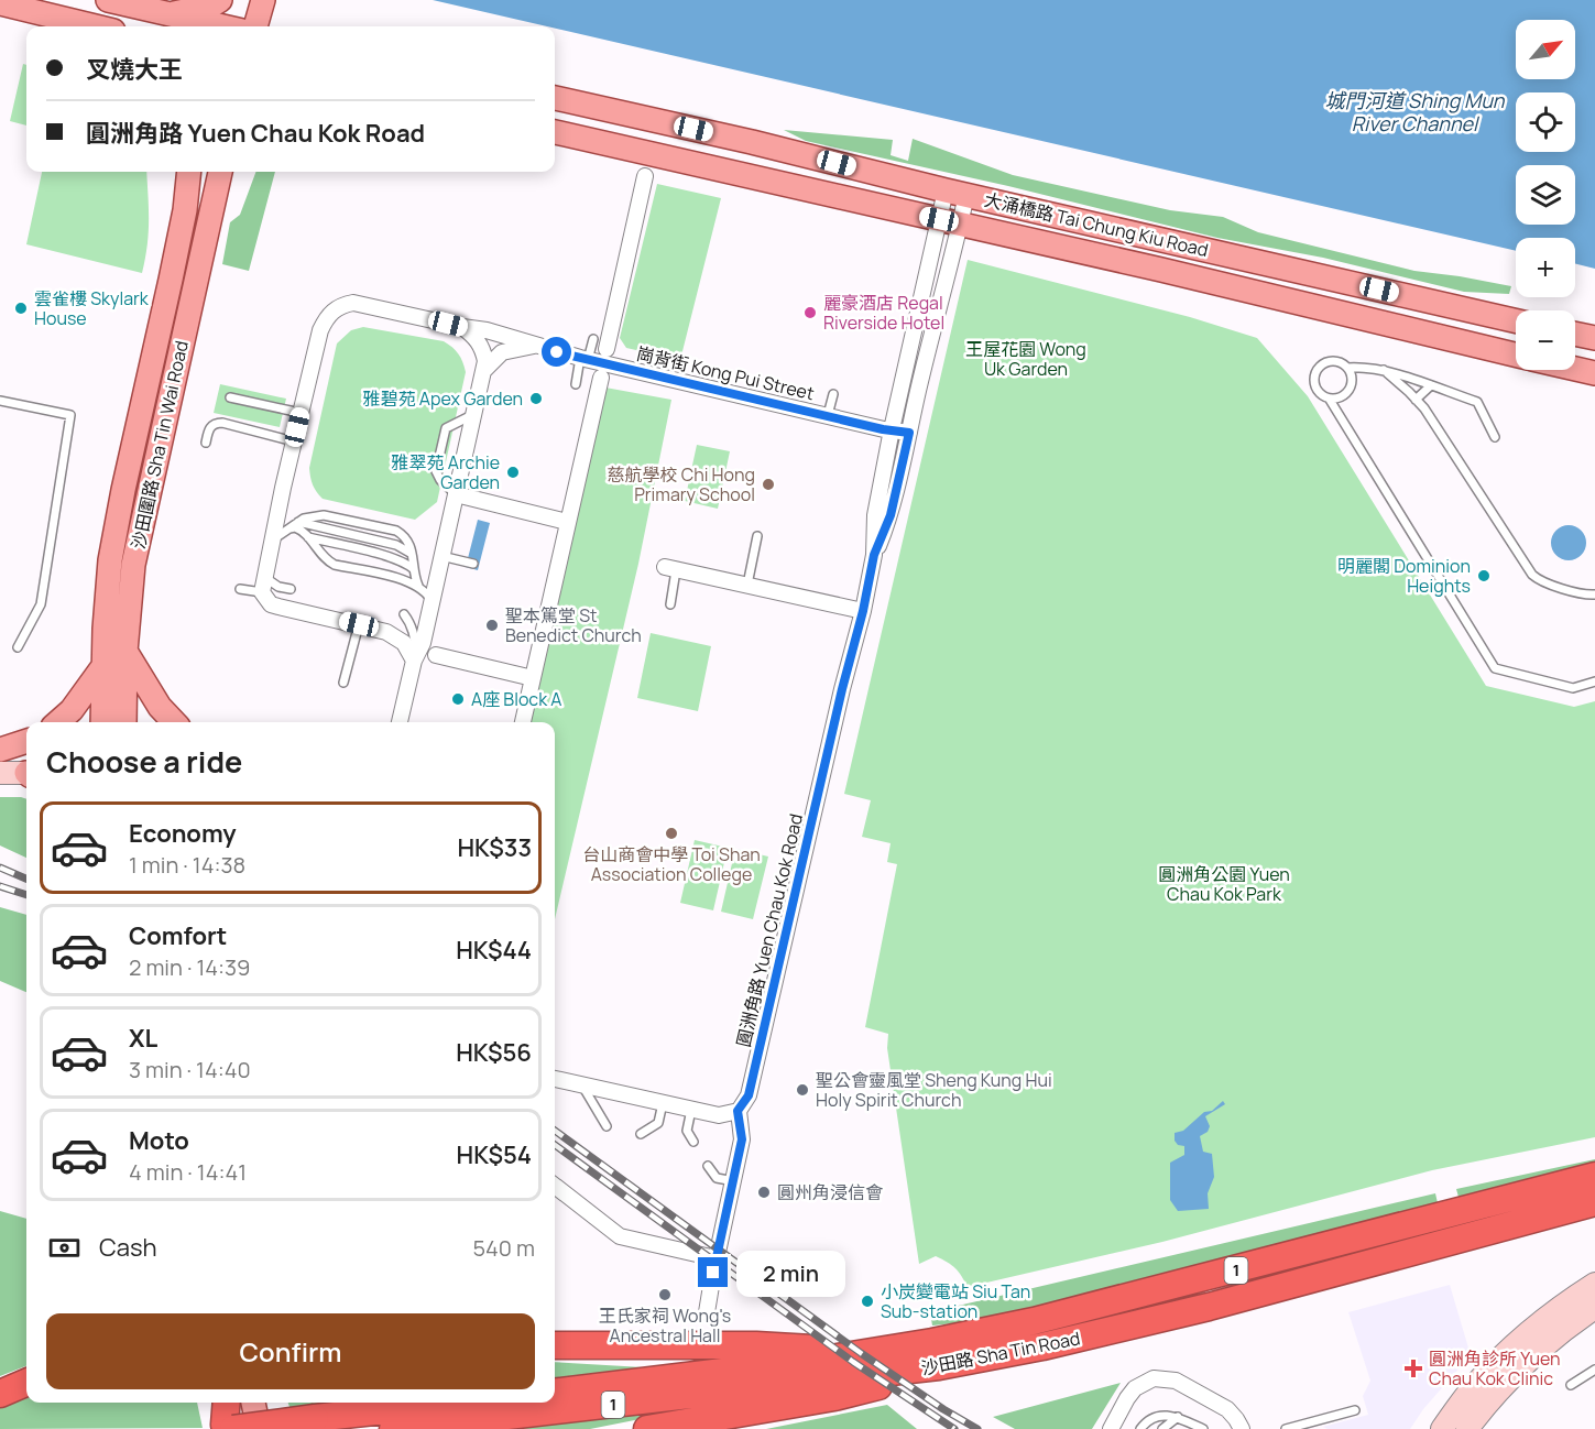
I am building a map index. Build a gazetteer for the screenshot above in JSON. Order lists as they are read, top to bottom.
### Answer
{
  "streets": {
    "highway": ["1", "沙田路 Sha Tin Road"],
    "main road": ["大涌橋路 Tai Chung Kiu Road", "沙田圍路 Sha Tin Wai Road"],
    "street": ["崗背街 Kong Pui Street", "圓洲角路 Yuen Chau Kok Road"]
  },
  "crossings": [
    ["大涌橋路 Tai Chung Kiu Road", "圓洲角路 Yuen Chau Kok Road"],
    ["崗背街 Kong Pui Street", "圓洲角路 Yuen Chau Kok Road"]
  ],
  "water": ["城門河道 Shing Mun River Channel"],
  "parks": ["王屋花園 Wong Uk Garden", "圓洲角公園 Yuen Chau Kok Park"],
  "places": {
    "other": [
      "雲雀樓 Skylark House",
      "麗豪酒店 Regal Riverside Hotel",
      "雅碧苑 Apex Garden",
      "雅翠苑 Archie Garden",
      "慈航學校 Chi Hong Primary School",
      "明麗閣 Dominion Heights",
      "聖本篤堂 St Benedict Church",
      "A座 Block A",
      "台山商會中學 Toi Shan Association College",
      "聖公會靈風堂 Sheng Kung Hui Holy Spirit Church",
      "圓州角浸信會",
      "王氏家祠 Wong's Ancestral Hall",
      "小炭變電站 Siu Tan Sub-station"
    ],
    "health": ["圓洲角診所 Yuen Chau Kok Clinic"]
  },
  "north": "top right",
  "page": {
    "map_buttons": ["+", "−"],
    "banner": ["叉燒大王", "圓洲角路 Yuen Chau Kok Road"],
    "heading": "Choose a ride",
    "list": [
      {
        "name": "Economy",
        "note": "1 min · 14:38",
        "value": "HK$33"
      },
      {
        "name": "Comfort",
        "note": "2 min · 14:39",
        "value": "HK$44"
      },
      {
        "name": "XL",
        "note": "3 min · 14:40",
        "value": "HK$56"
      },
      {
        "name": "Moto",
        "note": "4 min · 14:41",
        "value": "HK$54"
      }
    ],
    "pay": ["Cash", "540 m"],
    "bubble": "2 min",
    "buttons": "Confirm"
  }
}
